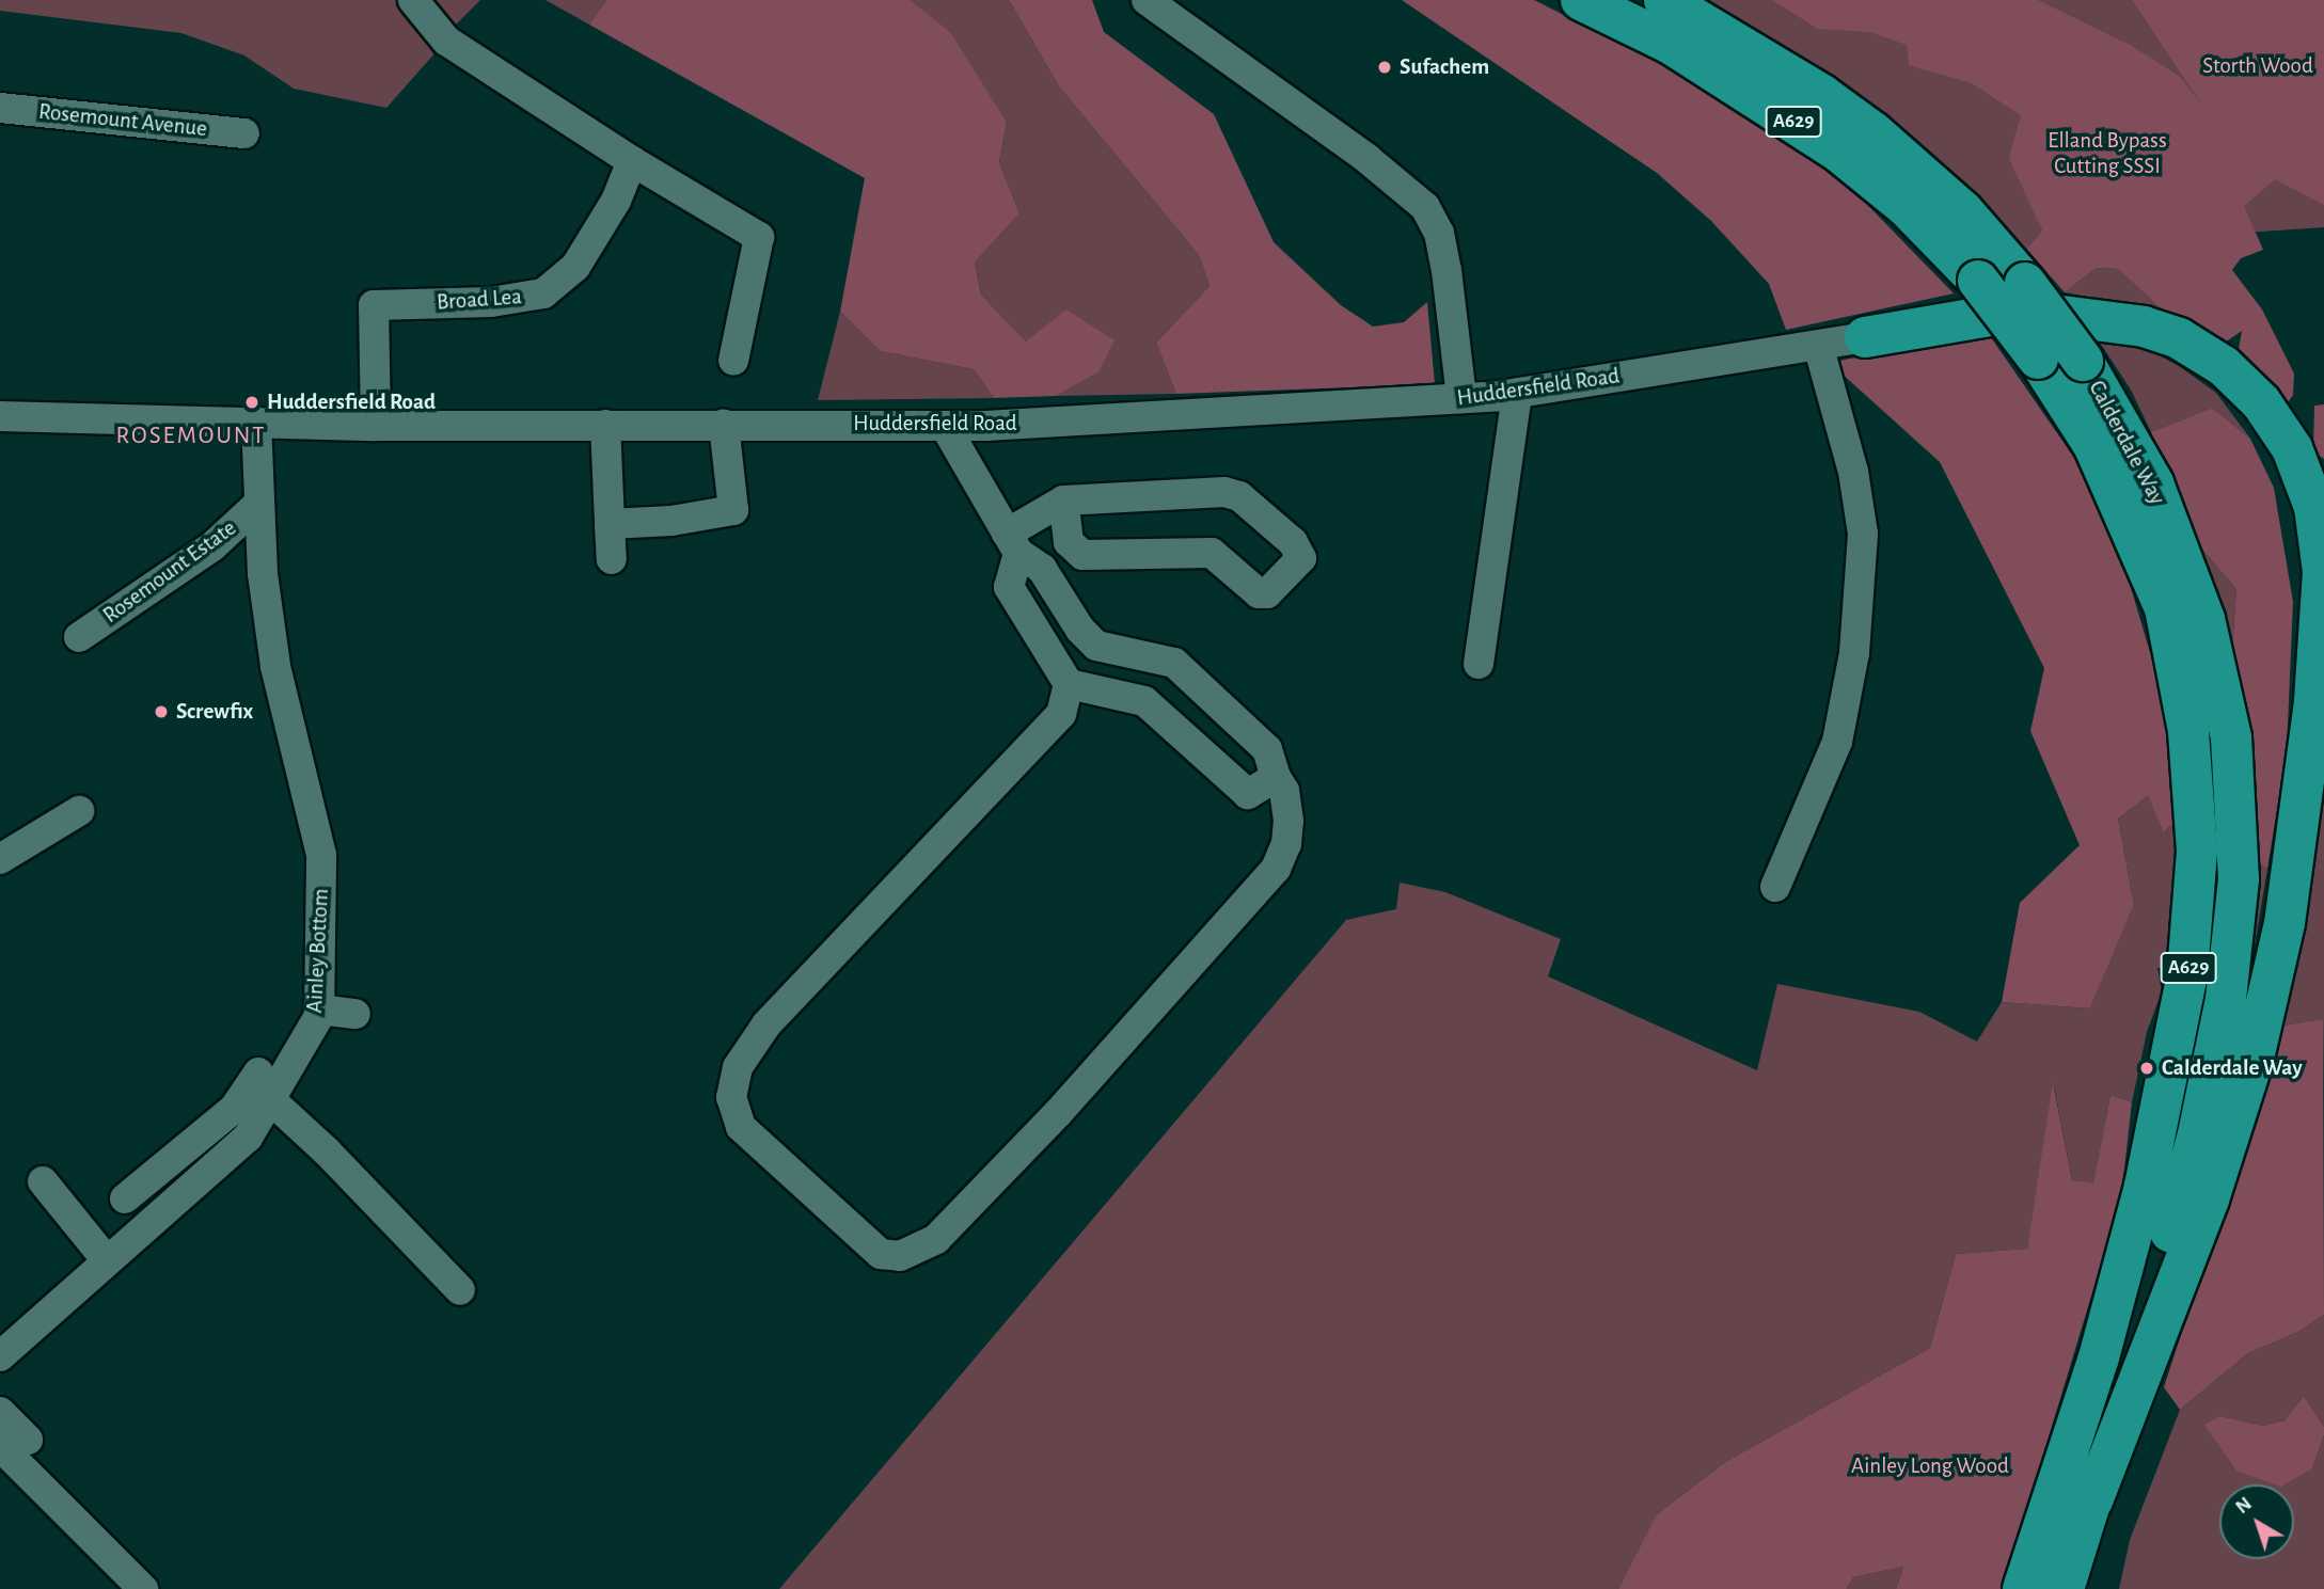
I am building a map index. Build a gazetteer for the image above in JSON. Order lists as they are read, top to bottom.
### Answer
{
  "streets": {
    "highway": ["A629", "Calderdale Way"],
    "street": [
      "Rosemount Avenue",
      "Broad Lea",
      "Huddersfield Road",
      "Rosemount Estate",
      "Ainley Bottom"
    ]
  },
  "crossings": [
    ["Broad Lea", "Huddersfield Road"],
    ["Huddersfield Road", "Ainley Bottom"],
    ["Rosemount Estate", "Ainley Bottom"]
  ],
  "districts": ["ROSEMOUNT"],
  "parks": ["Storth Wood", "Elland Bypass Cutting SSSI", "Ainley Long Wood"],
  "places": [
    "Sufachem",
    "Huddersfield Road",
    "Screwfix",
    "Calderdale Way"
  ],
  "north": "top left"
}
